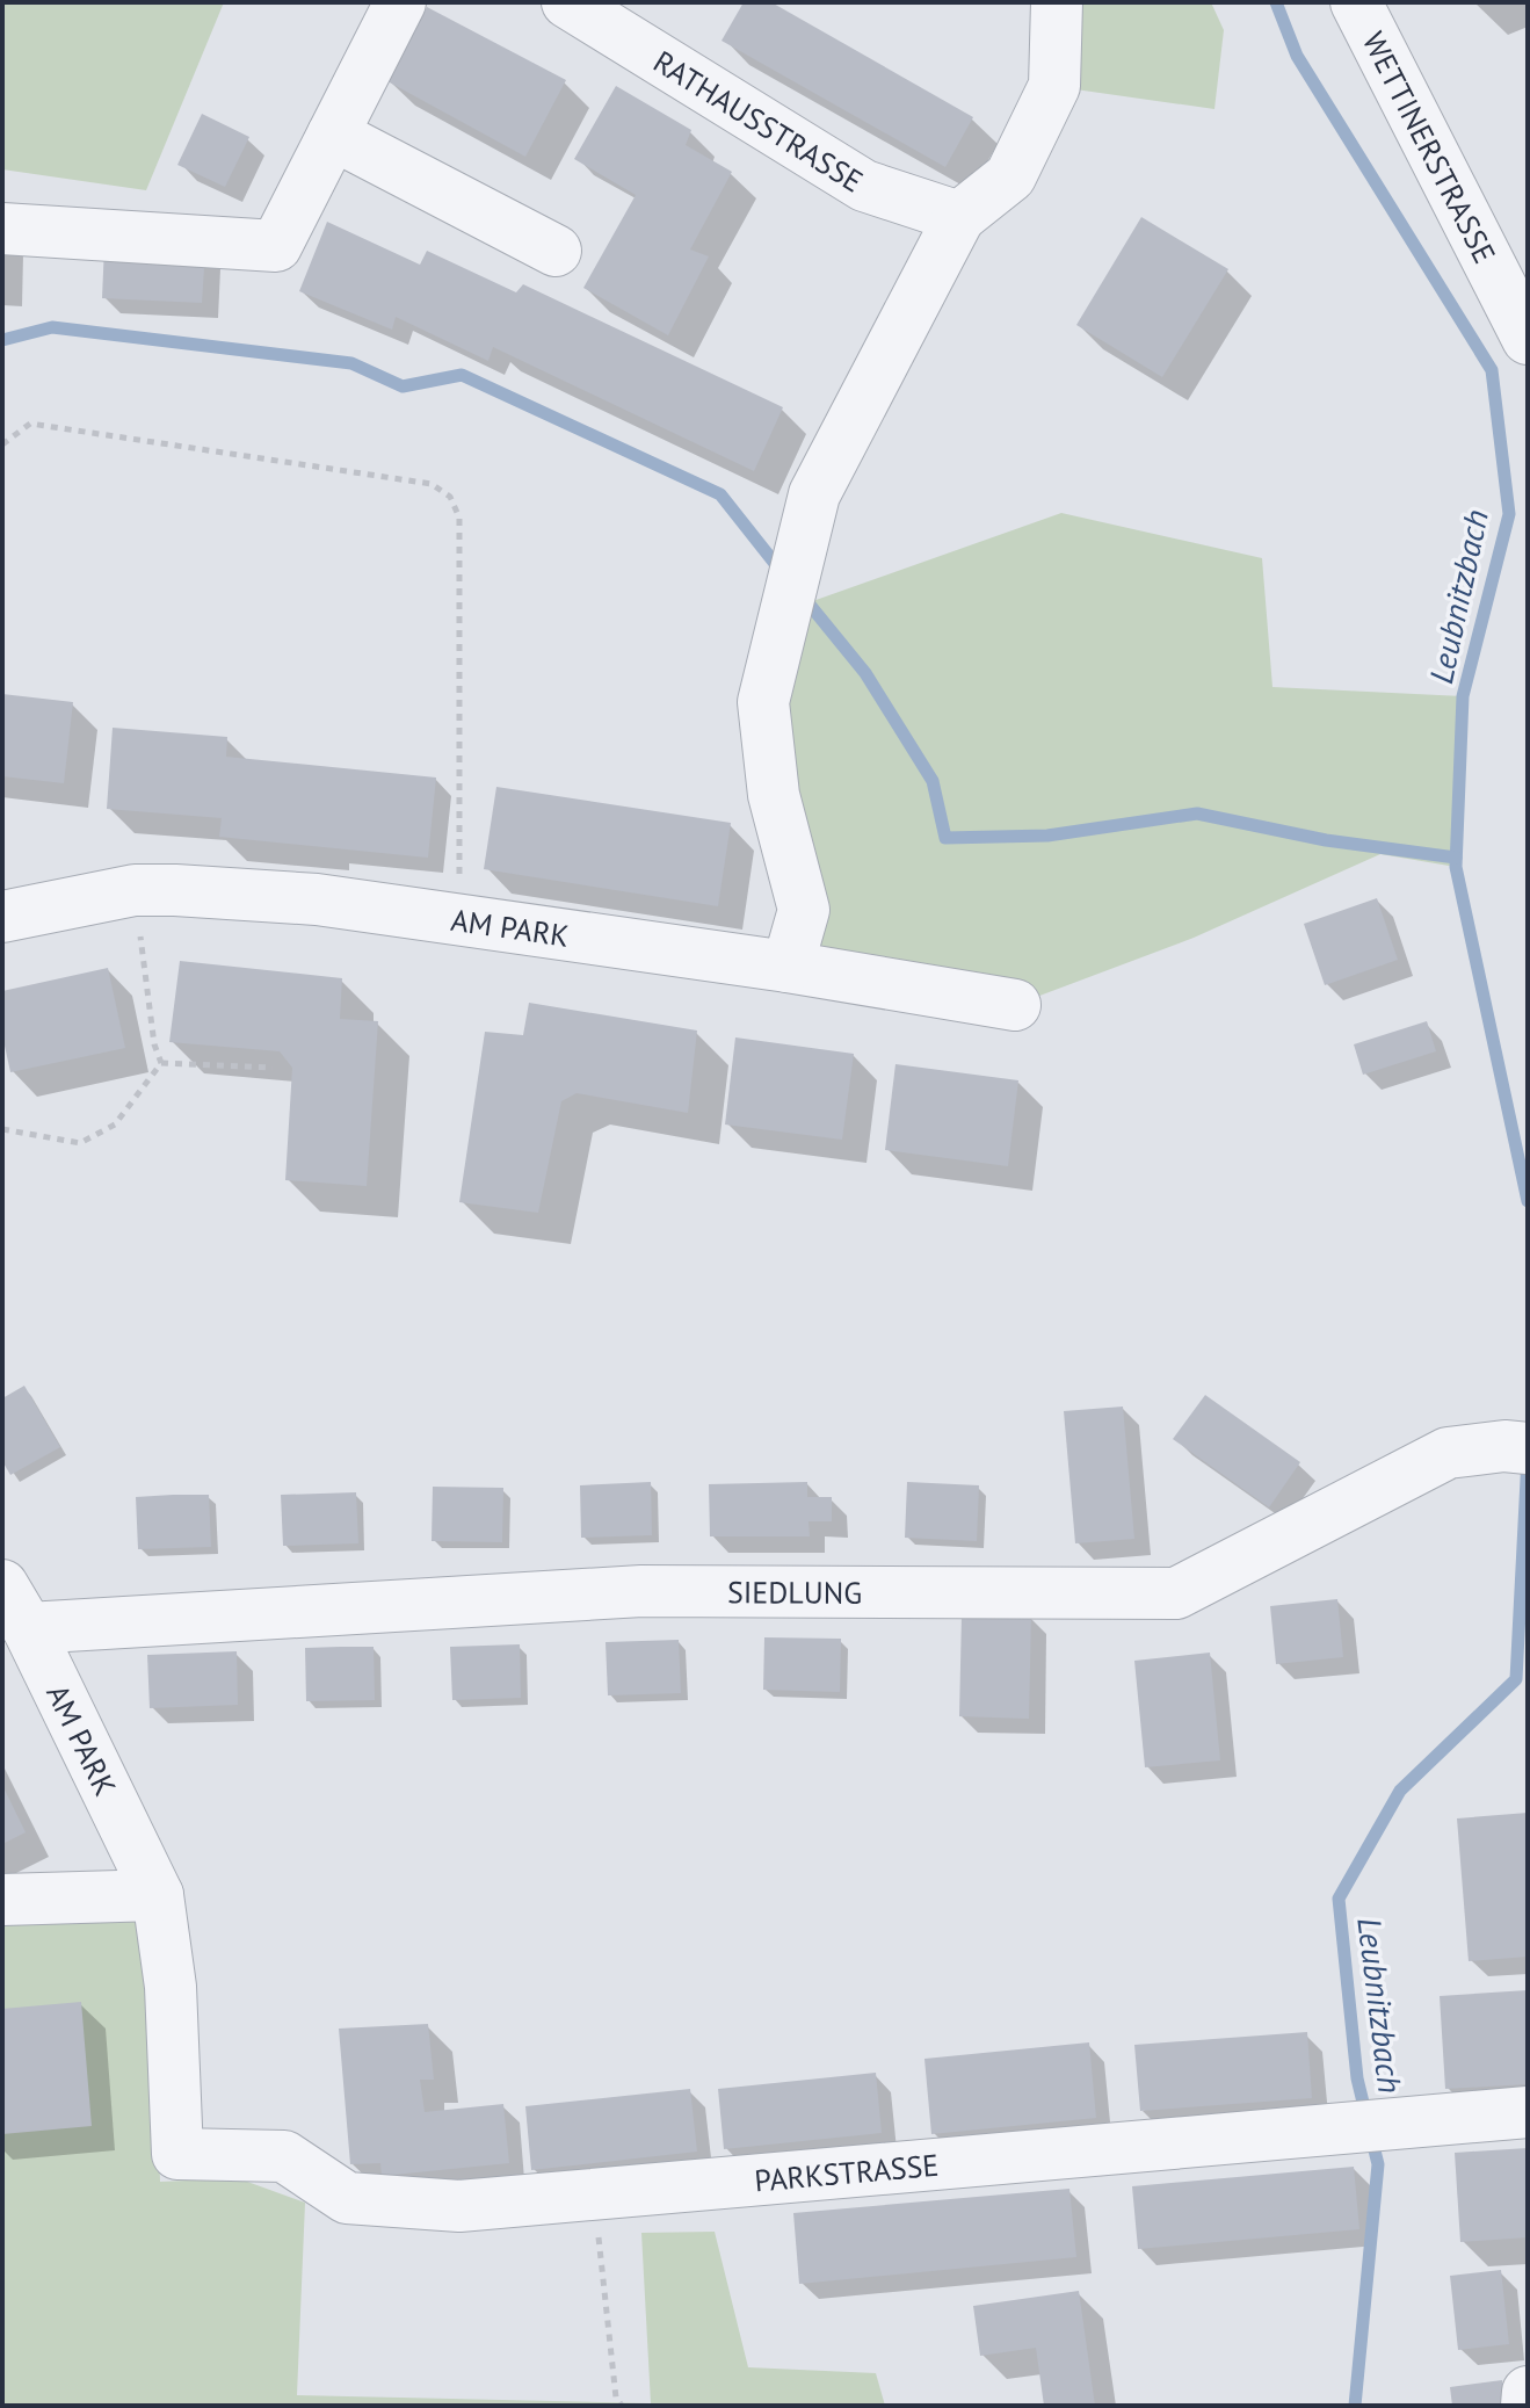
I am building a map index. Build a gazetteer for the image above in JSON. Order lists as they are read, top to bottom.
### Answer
{
  "streets": {
    "street": [
      "RATHAUSSTRASSE",
      "WETTINERSTRASSE",
      "AM PARK",
      "SIEDLUNG",
      "PARKSTRASSE"
    ]
  },
  "crossings": [
    ["AM PARK", "SIEDLUNG"],
    ["AM PARK", "PARKSTRASSE"]
  ],
  "water": ["Leubnitzbach"]
}
